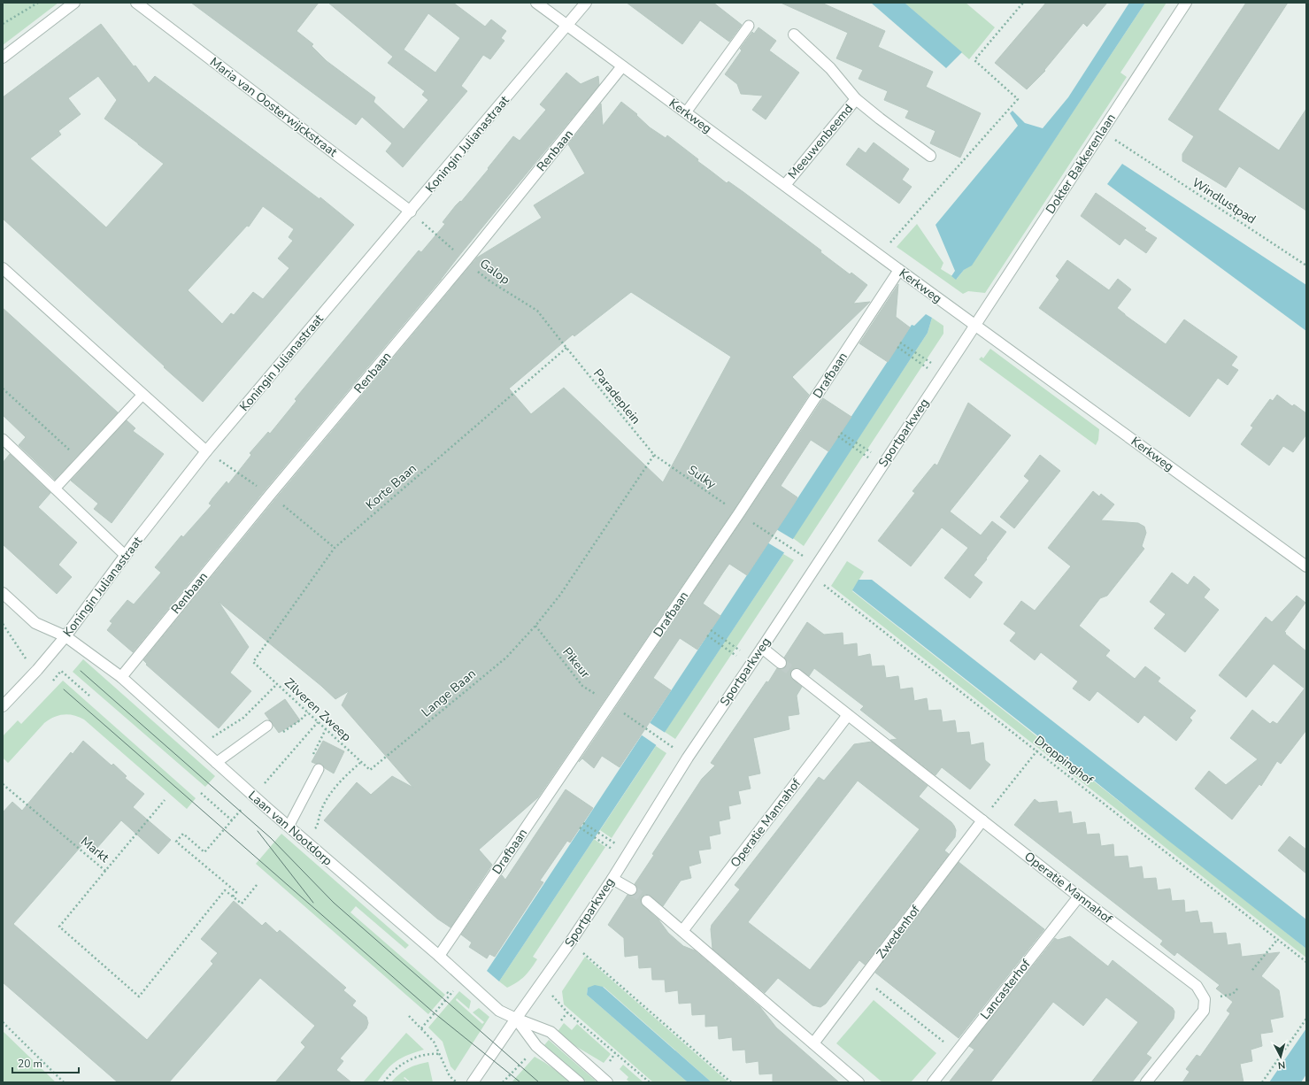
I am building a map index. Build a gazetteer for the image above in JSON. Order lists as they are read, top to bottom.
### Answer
{
  "streets": {
    "street": [
      "Maria van Oosterwijckstraat",
      "Kerkweg",
      "Meeuwenbeemd",
      "Koningin Julianastraat",
      "Renbaan",
      "Dokter Bakkerenlaan",
      "Drafbaan",
      "Sportparkweg",
      "Operatie Mannahof",
      "Laan van Nootdorp",
      "Zwedenhof",
      "Lancasterhof"
    ],
    "path": [
      "Windlustpad",
      "Galop",
      "Paradeplein",
      "Sulky",
      "Korte Baan",
      "Pikeur",
      "Lange Baan",
      "Zilveren Zweep",
      "Droppinghof",
      "Markt"
    ]
  },
  "crossings": [
    ["Maria van Oosterwijckstraat", "Koningin Julianastraat"],
    ["Maria van Oosterwijckstraat", "Galop"],
    ["Kerkweg", "Meeuwenbeemd"],
    ["Kerkweg", "Koningin Julianastraat"],
    ["Kerkweg", "Renbaan"],
    ["Kerkweg", "Dokter Bakkerenlaan"],
    ["Kerkweg", "Drafbaan"],
    ["Kerkweg", "Sportparkweg"],
    ["Koningin Julianastraat", "Galop"],
    ["Koningin Julianastraat", "Laan van Nootdorp"],
    ["Renbaan", "Galop"],
    ["Renbaan", "Laan van Nootdorp"],
    ["Dokter Bakkerenlaan", "Sportparkweg"],
    ["Galop", "Paradeplein"],
    ["Galop", "Korte Baan"],
    ["Drafbaan", "Sulky"],
    ["Drafbaan", "Pikeur"],
    ["Drafbaan", "Laan van Nootdorp"],
    ["Paradeplein", "Sulky"],
    ["Paradeplein", "Korte Baan"],
    ["Paradeplein", "Lange Baan"],
    ["Sportparkweg", "Droppinghof"],
    ["Sportparkweg", "Laan van Nootdorp"],
    ["Sulky", "Lange Baan"],
    ["Korte Baan", "Zilveren Zweep"],
    ["Pikeur", "Lange Baan"],
    ["Lange Baan", "Zilveren Zweep"],
    ["Operatie Mannahof", "Zwedenhof"],
    ["Operatie Mannahof", "Lancasterhof"]
  ],
  "scale_bar": "20 m",
  "north": "bottom"
}
